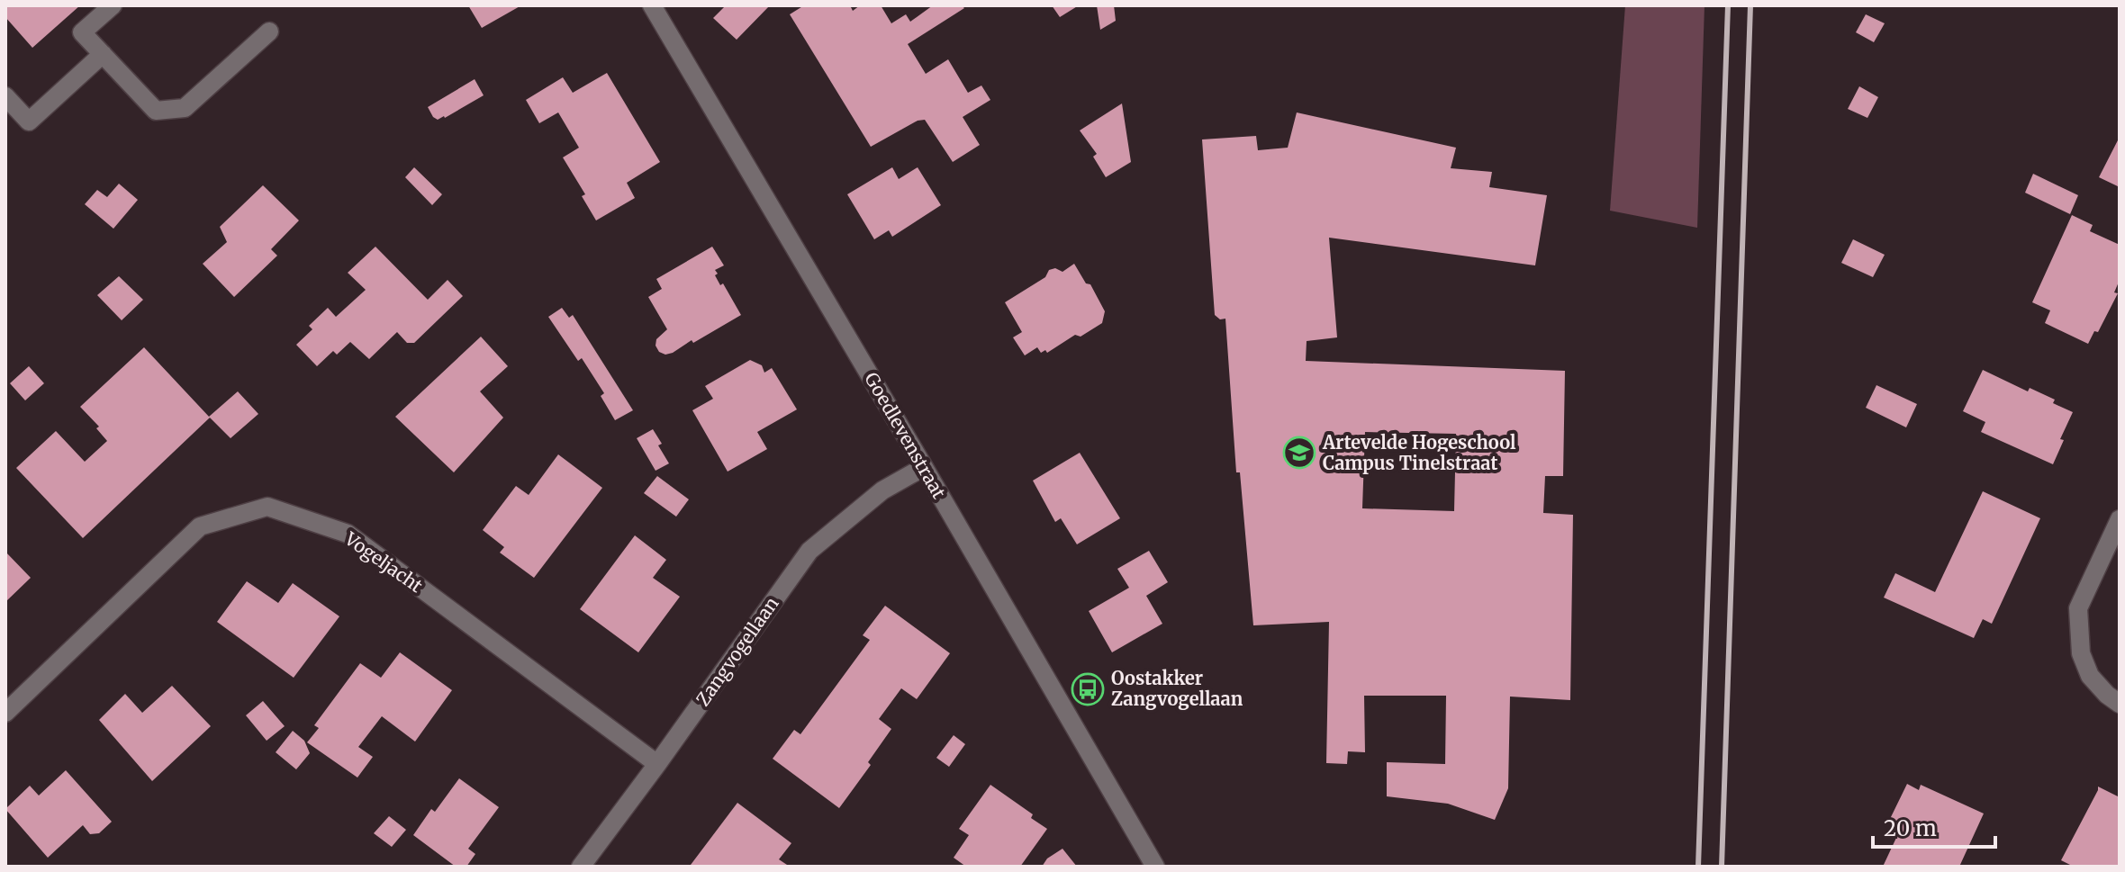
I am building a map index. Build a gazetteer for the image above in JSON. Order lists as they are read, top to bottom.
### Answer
{
  "streets": {
    "street": ["Goedlevenstraat", "Vogeljacht", "Zangvogellaan"]
  },
  "crossings": [
    ["Goedlevenstraat", "Zangvogellaan"],
    ["Vogeljacht", "Zangvogellaan"]
  ],
  "places": {
    "school or university": ["Artevelde Hogeschool Campus Tinelstraat"],
    "bus stop": ["Oostakker Zangvogellaan"]
  },
  "scale_bar": "20 m"
}
